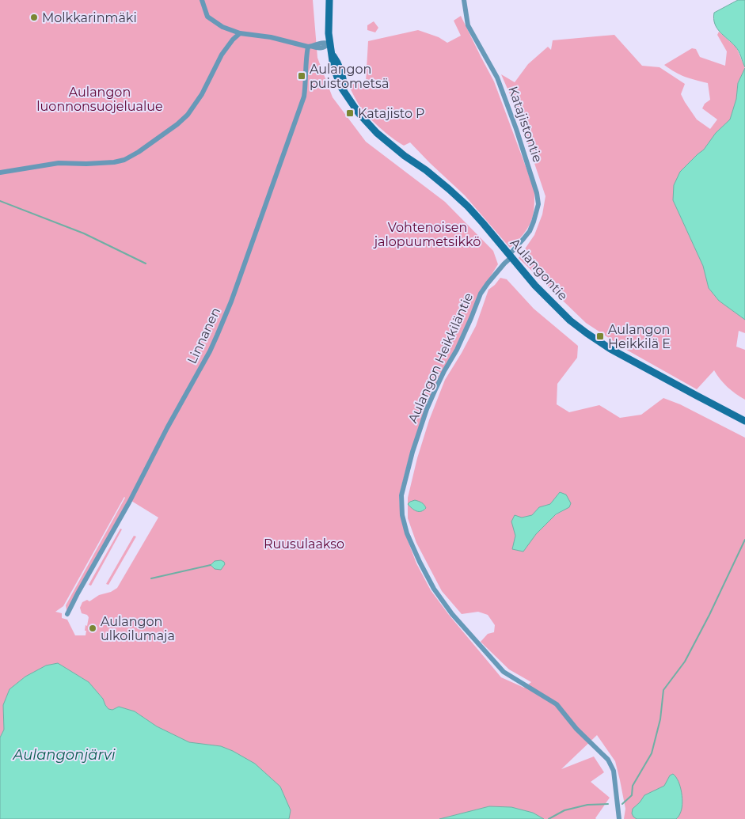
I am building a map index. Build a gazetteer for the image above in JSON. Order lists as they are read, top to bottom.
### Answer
{
  "streets": {
    "street": [
      "Katajistontie",
      "Aulangontie",
      "Linnanen",
      "Aulangon Heikkiläntie"
    ]
  },
  "crossings": [
    ["Katajistontie", "Aulangontie"],
    ["Katajistontie", "Aulangon Heikkiläntie"],
    ["Aulangontie", "Aulangon Heikkiläntie"]
  ],
  "water": ["Aulangonjärvi"],
  "parks": ["Aulangon luonnonsuojelualue", "Vohtenoisen jalopuumetsikkö", "Ruusulaakso"],
  "places": {
    "other": ["Molkkarinmäki", "Aulangon ulkoilumaja"],
    "transit": ["Aulangon puistometsä", "Katajisto P", "Aulangon Heikkilä E"]
  }
}
